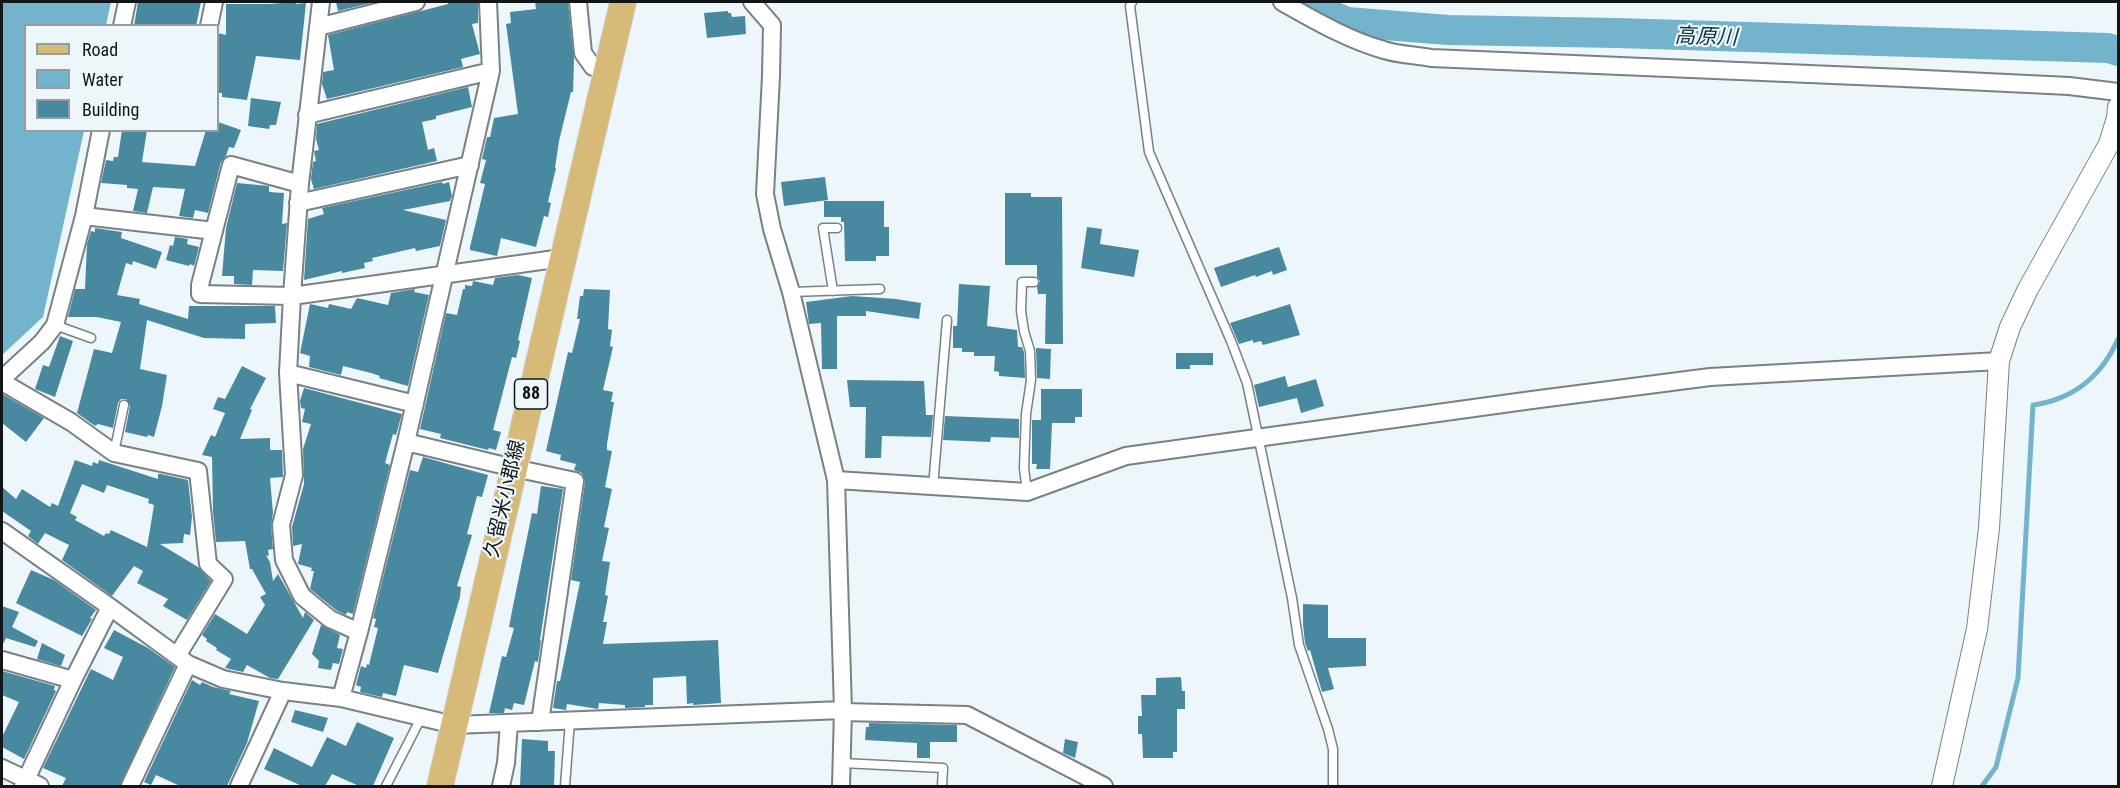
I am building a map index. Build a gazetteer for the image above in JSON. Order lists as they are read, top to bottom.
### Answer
{
  "streets": {
    "main road": ["88", "久留米小郡線"]
  },
  "water": ["高原川"],
  "legend": ["Road", "Water", "Building"]
}
